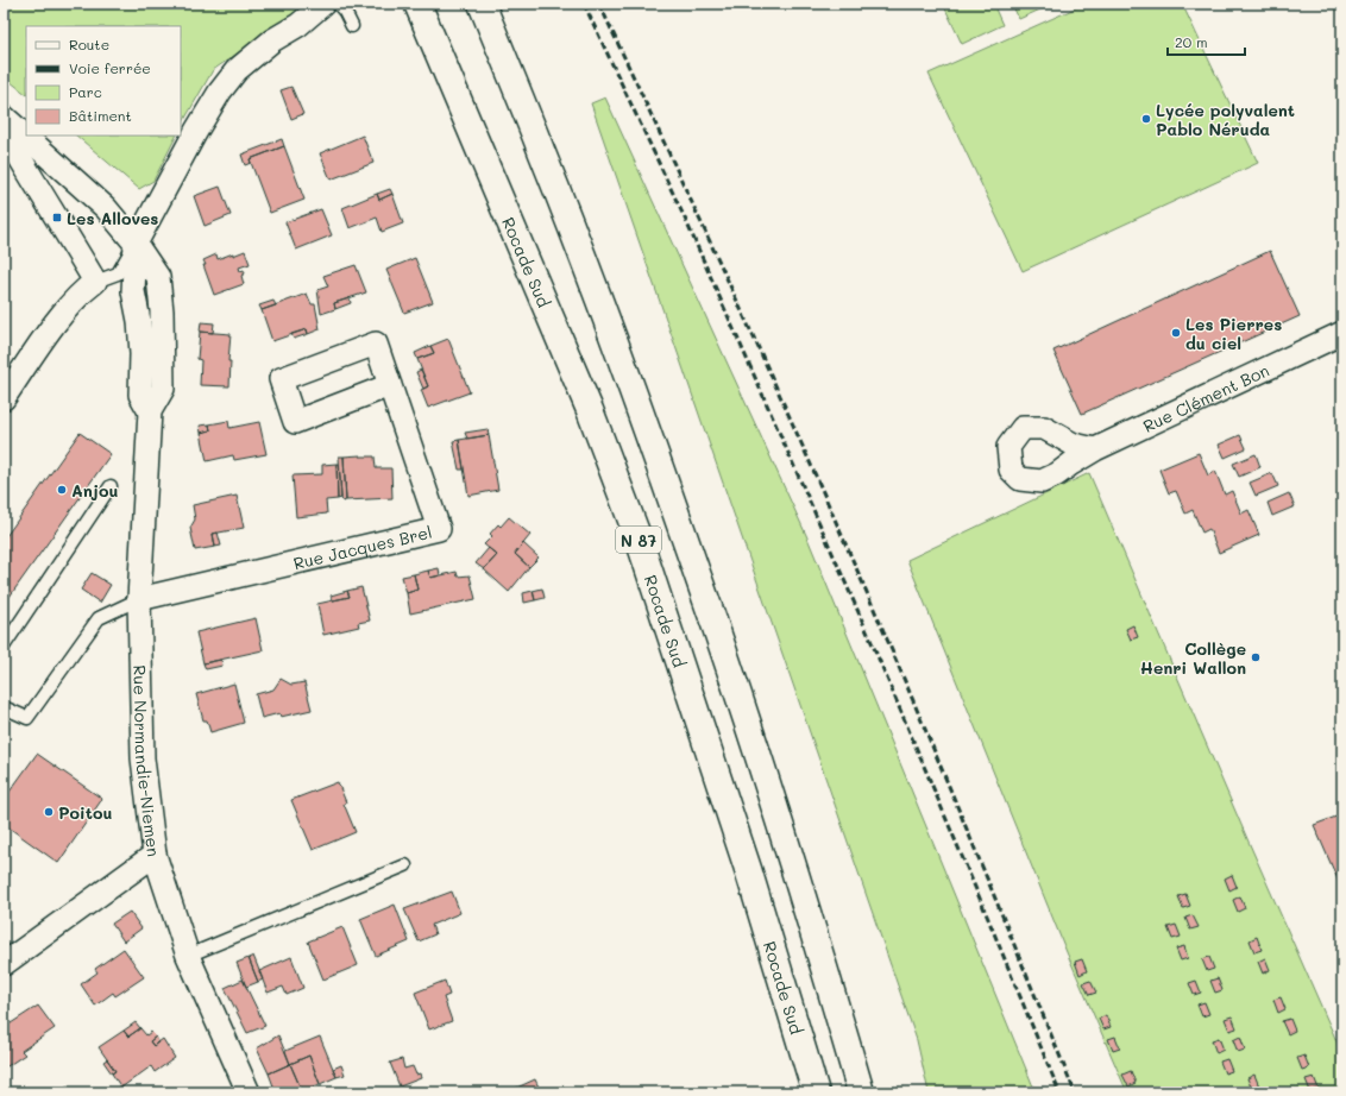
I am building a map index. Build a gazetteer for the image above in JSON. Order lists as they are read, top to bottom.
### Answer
{
  "streets": {
    "highway": ["Rocade Sud", "N 87"],
    "street": ["Rue Clément Bon", "Rue Jacques Brel", "Rue Normandie-Niemen"]
  },
  "crossings": [
    ["Rue Jacques Brel", "Rue Normandie-Niemen"]
  ],
  "places": {
    "other": [
      "Lycée polyvalent Pablo Néruda",
      "Les Pierres du ciel",
      "Anjou",
      "Collège Henri Wallon",
      "Poitou"
    ],
    "transit": ["Les Alloves"]
  },
  "legend": [
    "Route",
    "Voie ferrée",
    "Parc",
    "Bâtiment"
  ],
  "scale_bar": "20 m"
}
